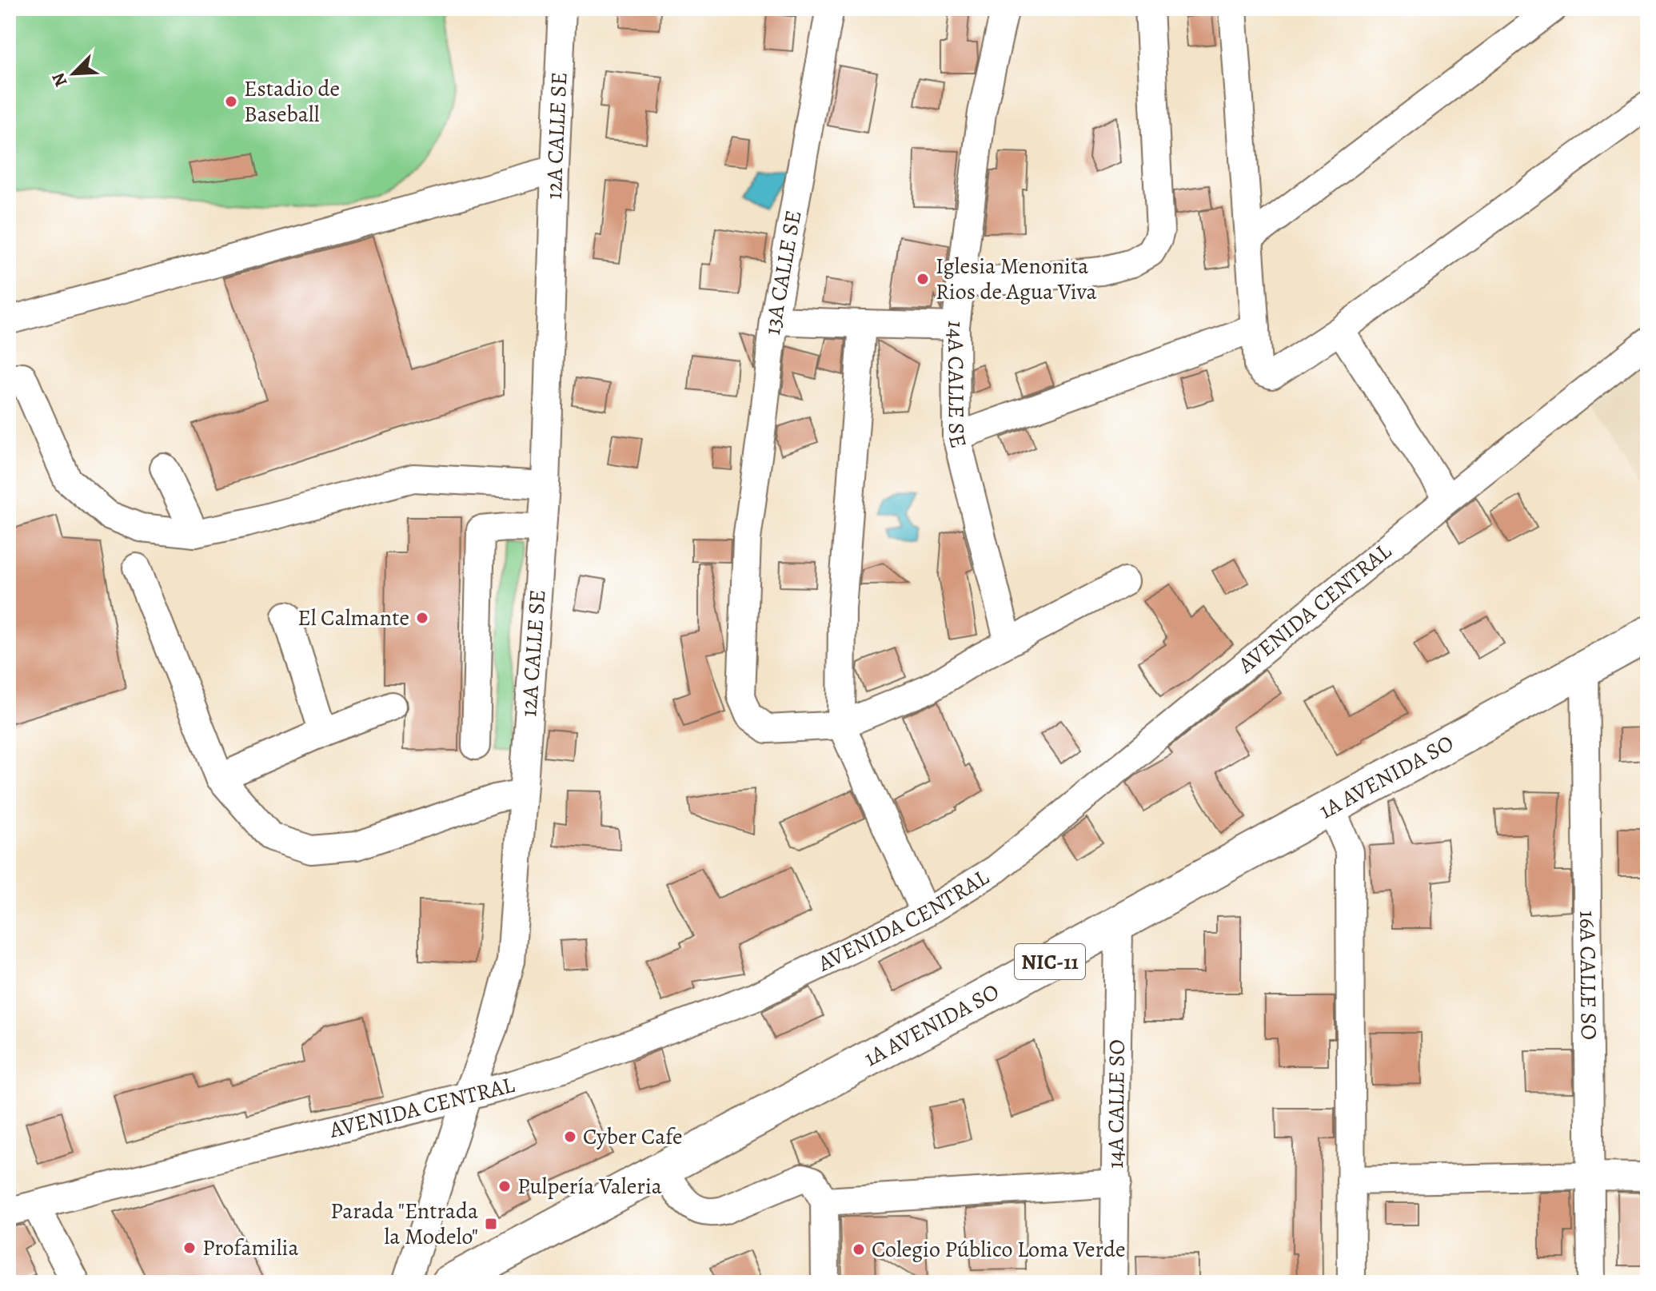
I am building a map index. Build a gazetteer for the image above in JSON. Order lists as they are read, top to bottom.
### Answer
{
  "streets": {
    "highway": ["1A AVENIDA SO", "NIC-11"],
    "street": [
      "12A CALLE SE",
      "13A CALLE SE",
      "14A CALLE SE",
      "AVENIDA CENTRAL",
      "16A CALLE SO",
      "14A CALLE SO"
    ]
  },
  "crossings": [
    ["12A CALLE SE", "AVENIDA CENTRAL"],
    ["13A CALLE SE", "14A CALLE SE"],
    ["1A AVENIDA SO", "16A CALLE SO"],
    ["1A AVENIDA SO", "14A CALLE SO"]
  ],
  "places": {
    "other": [
      "Estadio de Baseball",
      "Iglesia Menonita Rios de Agua Viva",
      "El Calmante",
      "Cyber Cafe",
      "Pulpería Valeria",
      "Profamilia",
      "Colegio Público Loma Verde"
    ],
    "transit": ["Parada \"Entrada la Modelo\""]
  },
  "north": "bottom left"
}
